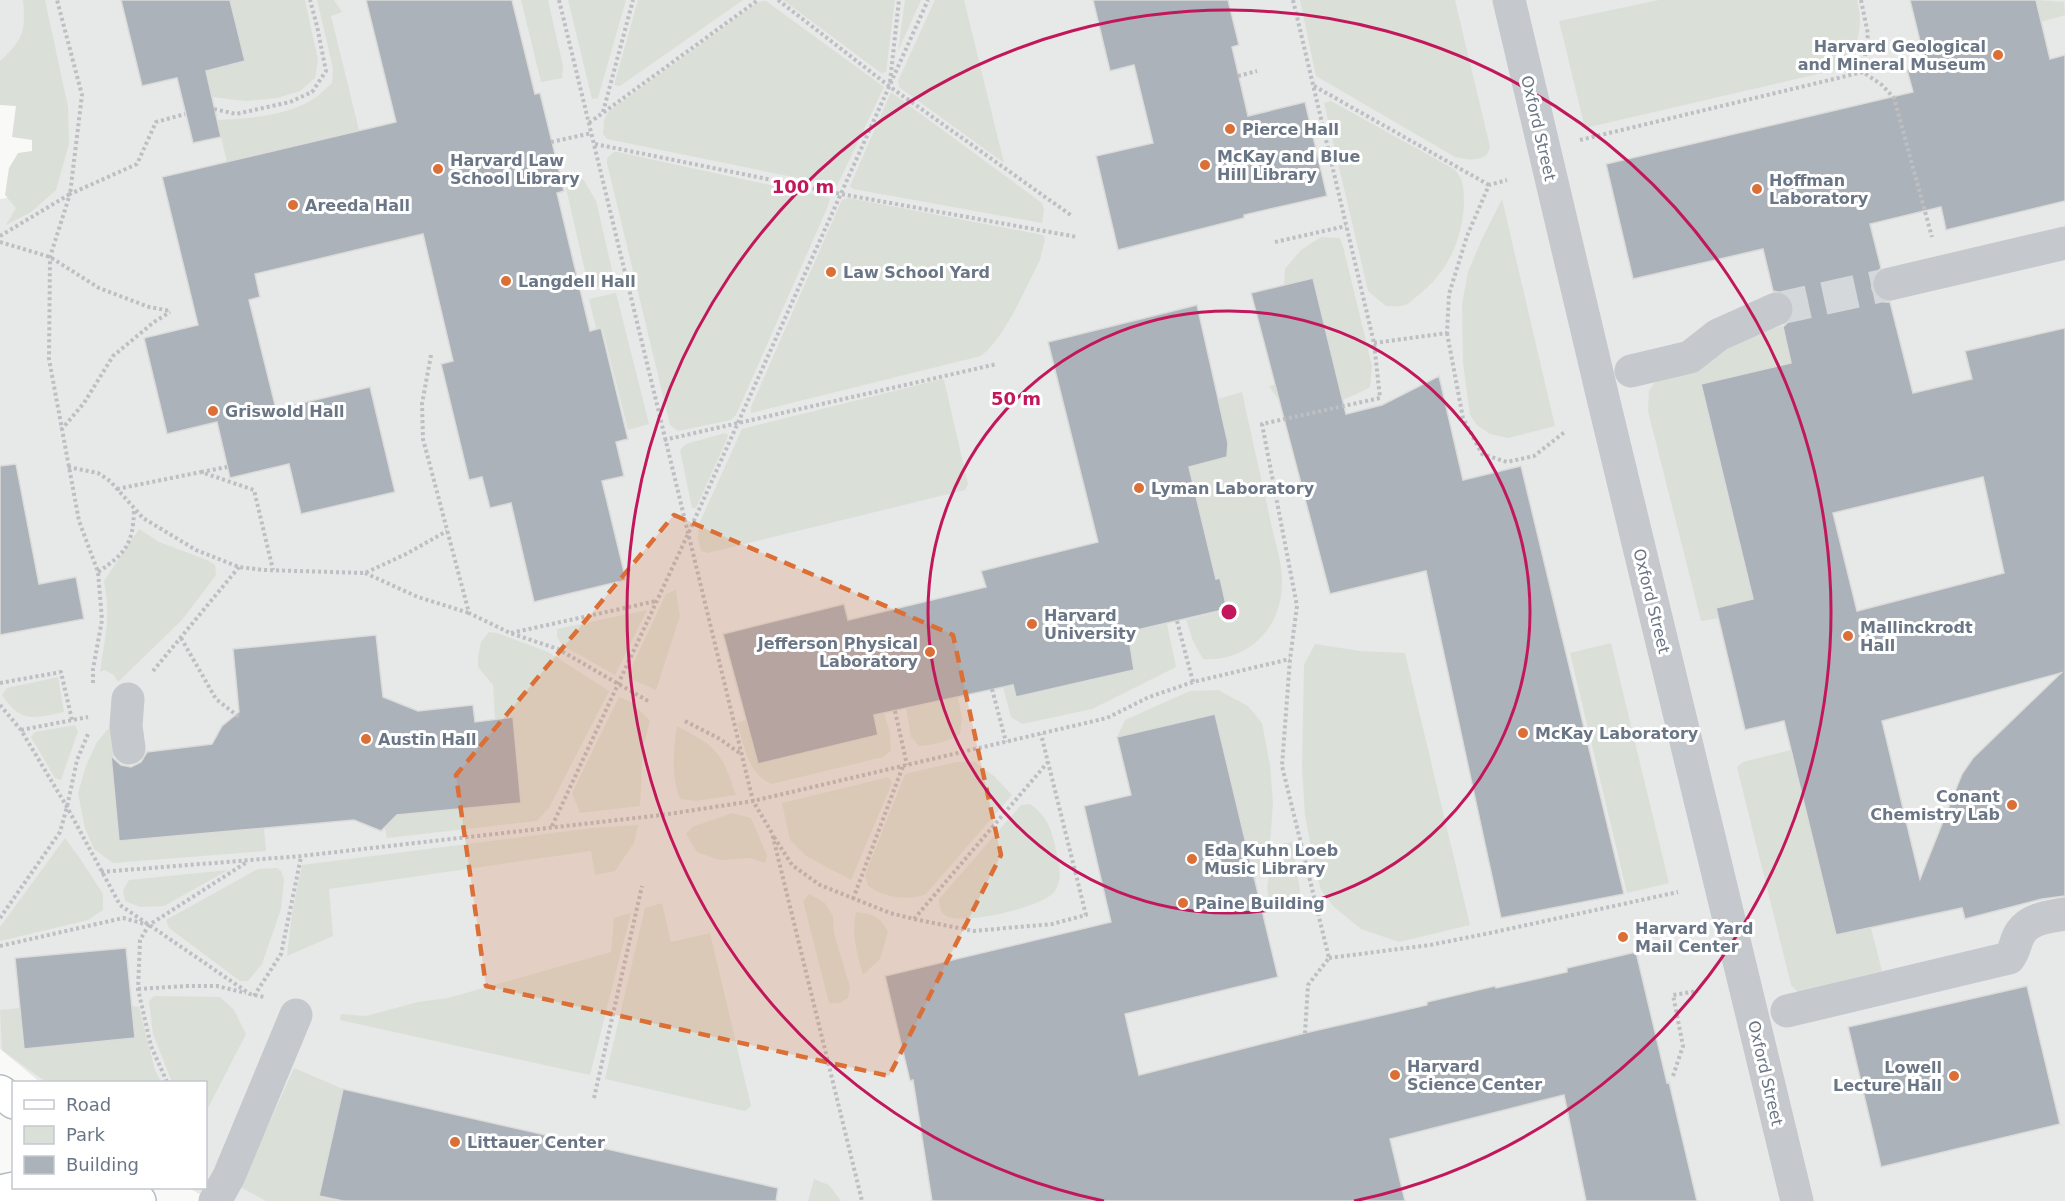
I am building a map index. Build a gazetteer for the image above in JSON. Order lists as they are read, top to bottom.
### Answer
{
  "streets": {
    "street": ["Oxford Street"]
  },
  "places": [
    "Harvard Geological and Mineral Museum",
    "Pierce Hall",
    "McKay and Blue Hill Library",
    "Harvard Law School Library",
    "Hoffman Laboratory",
    "Areeda Hall",
    "Law School Yard",
    "Langdell Hall",
    "Griswold Hall",
    "Lyman Laboratory",
    "Harvard University",
    "Mallinckrodt Hall",
    "Jefferson Physical Laboratory",
    "McKay Laboratory",
    "Austin Hall",
    "Conant Chemistry Lab",
    "Eda Kuhn Loeb Music Library",
    "Paine Building",
    "Harvard Yard Mail Center",
    "Harvard Science Center",
    "Lowell Lecture Hall",
    "Littauer Center"
  ],
  "legend": ["Road", "Park", "Building"],
  "rings": ["100 m", "50 m"]
}
